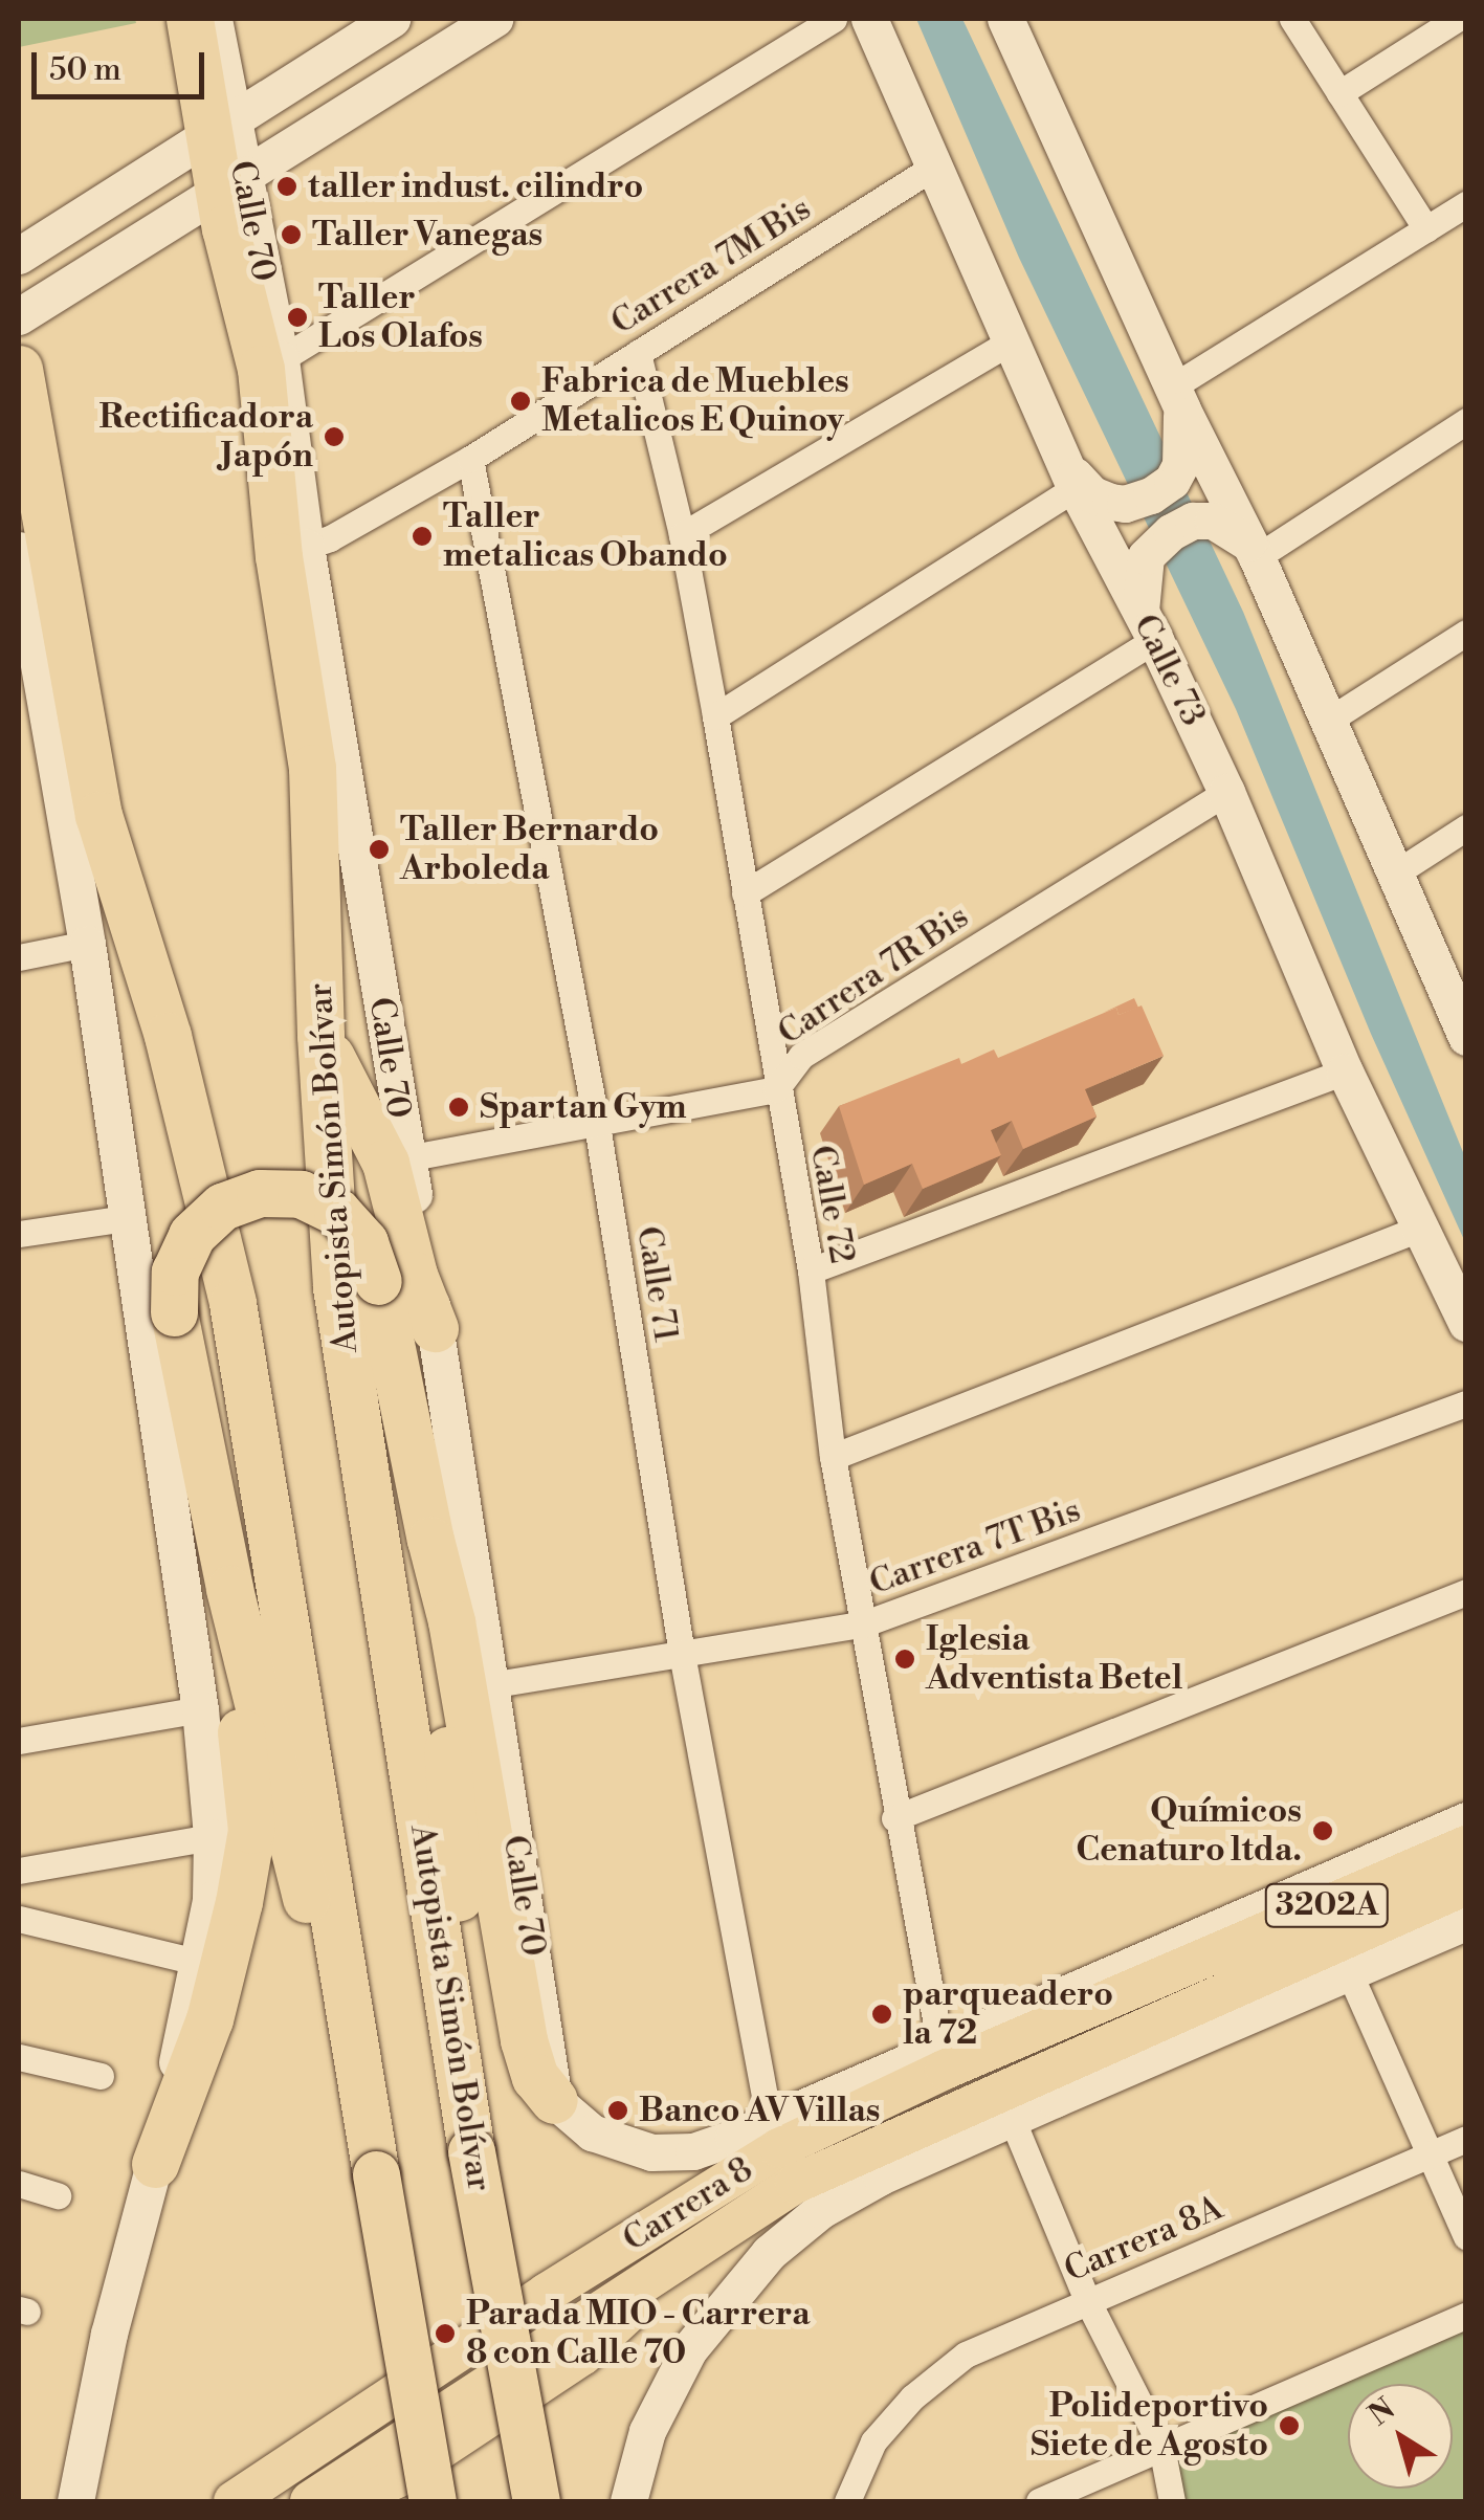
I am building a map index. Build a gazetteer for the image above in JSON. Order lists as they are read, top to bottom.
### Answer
{
  "streets": {
    "highway": ["Autopista Simón Bolívar"],
    "main road": ["3202A", "Carrera 8"],
    "street": [
      "Calle 70",
      "Carrera 7M Bis",
      "Calle 73",
      "Carrera 7R Bis",
      "Calle 72",
      "Calle 71",
      "Carrera 7T Bis",
      "Carrera 8A"
    ]
  },
  "crossings": [
    ["Calle 70", "Carrera 7M Bis"],
    ["Calle 70", "Carrera 7R Bis"],
    ["Calle 70", "Autopista Simón Bolívar"],
    ["Calle 70", "Carrera 7T Bis"],
    ["Calle 70", "Carrera 8"],
    ["Carrera 7M Bis", "Calle 73"],
    ["Carrera 7M Bis", "Autopista Simón Bolívar"],
    ["Carrera 7M Bis", "Calle 72"],
    ["Carrera 7M Bis", "Calle 71"],
    ["Calle 73", "Carrera 7R Bis"],
    ["Carrera 7R Bis", "Calle 72"],
    ["Carrera 7R Bis", "Calle 71"],
    ["Calle 72", "Carrera 7T Bis"],
    ["Calle 72", "Carrera 8"],
    ["Calle 71", "Carrera 7T Bis"],
    ["Calle 71", "Carrera 8"]
  ],
  "places": [
    "taller indust. cilindro",
    "Taller Vanegas",
    "Taller Los Olafos",
    "Fabrica de Muebles Metalicos E Quinoy",
    "Rectificadora Japón",
    "Taller metalicas Obando",
    "Taller Bernardo Arboleda",
    "Spartan Gym",
    "Iglesia Adventista Betel",
    "Químicos Cenaturo ltda.",
    "parqueadero la 72",
    "Banco AV Villas",
    "Parada MIO - Carrera 8 con Calle 70",
    "Polideportivo Siete de Agosto"
  ],
  "scale_bar": "50 m",
  "north": "top left"
}
